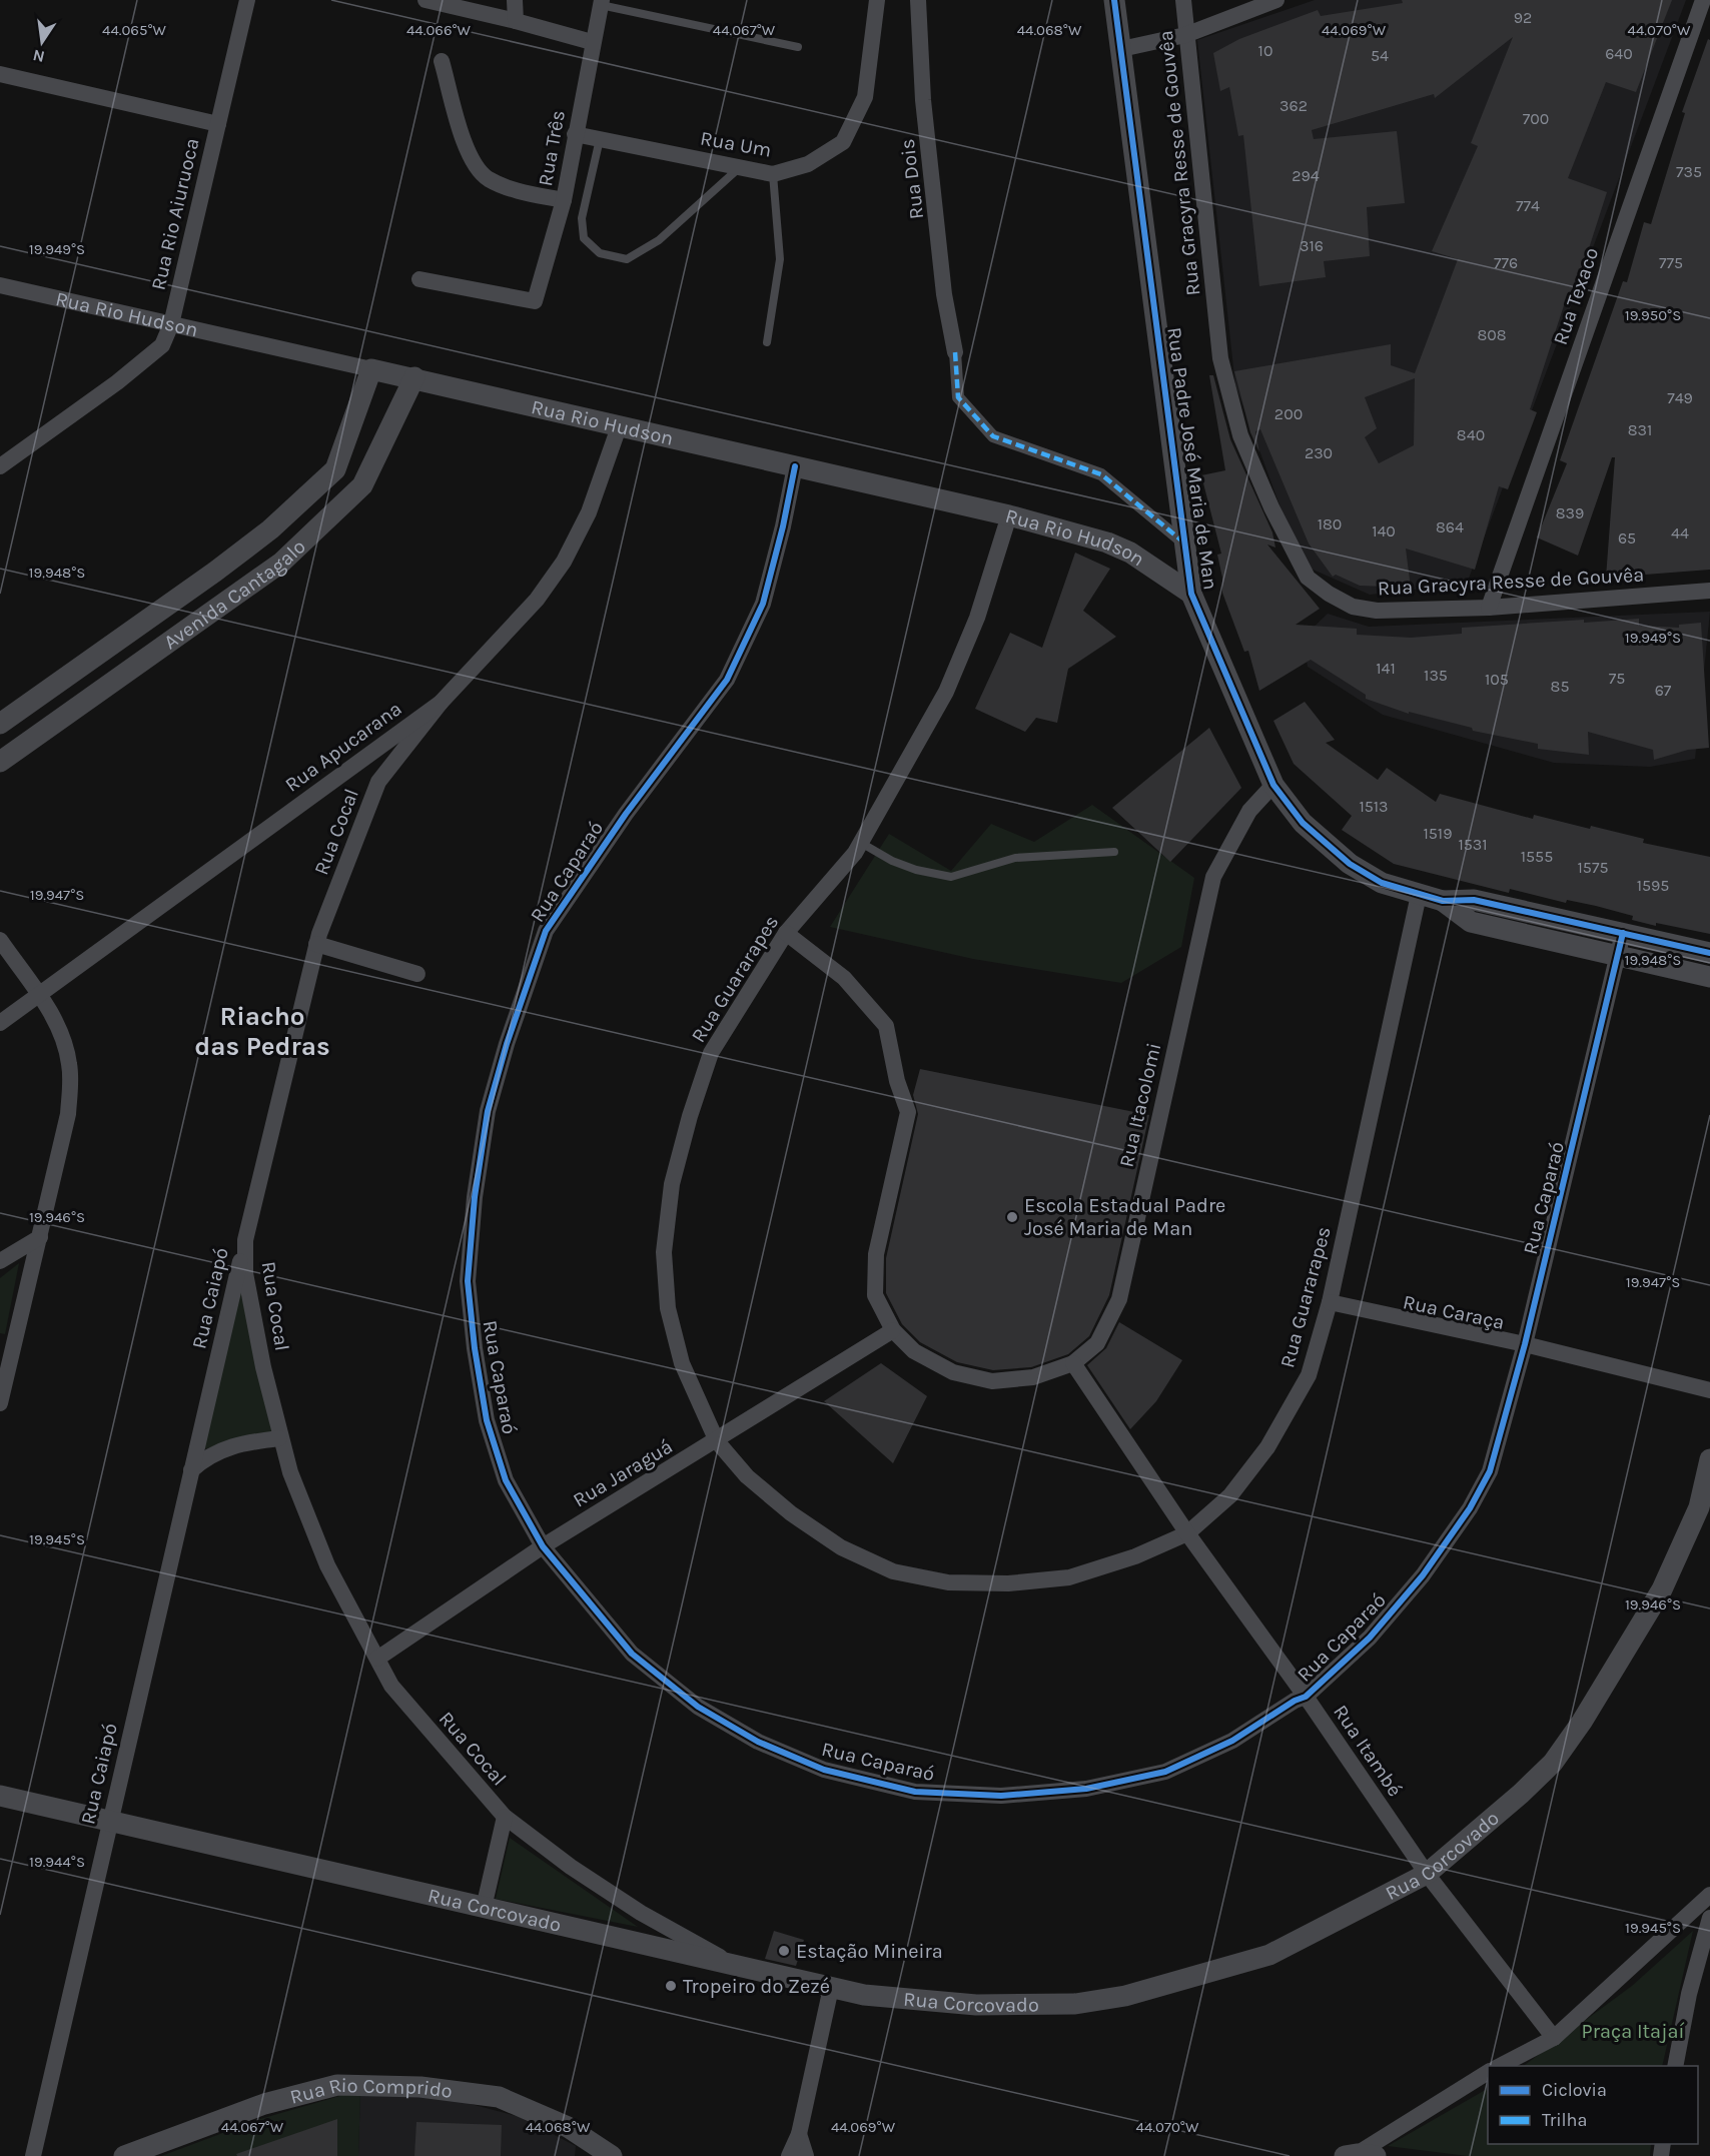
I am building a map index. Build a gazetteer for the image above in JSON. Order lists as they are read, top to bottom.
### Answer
{
  "streets": {
    "street": [
      "Rua Um",
      "Rua Três",
      "Rua Gracyra Resse de Gouvêa",
      "Rua Dois",
      "Rua Rio Aiuruoca",
      "Rua Texaco",
      "Rua Rio Hudson",
      "Rua Padre José Maria de Man",
      "Avenida Cantagalo",
      "Rua Apucarana",
      "Rua Cocal",
      "Rua Caparaó",
      "Rua Guararapes",
      "Rua Itacolomi",
      "Rua Caiapó",
      "Rua Caraça",
      "Rua Jaraguá",
      "Rua Itambé",
      "Rua Corcovado",
      "Rua Rio Comprido"
    ]
  },
  "crossings": [
    ["Rua Um", "Rua Três"],
    ["Rua Gracyra Resse de Gouvêa", "Rua Texaco"],
    ["Rua Rio Aiuruoca", "Rua Rio Hudson"],
    ["Rua Rio Hudson", "Rua Padre José Maria de Man"],
    ["Rua Rio Hudson", "Avenida Cantagalo"],
    ["Rua Rio Hudson", "Rua Apucarana"],
    ["Rua Rio Hudson", "Rua Caparaó"],
    ["Rua Rio Hudson", "Rua Guararapes"],
    ["Rua Padre José Maria de Man", "Rua Caparaó"],
    ["Rua Padre José Maria de Man", "Rua Guararapes"],
    ["Rua Padre José Maria de Man", "Rua Itacolomi"],
    ["Rua Apucarana", "Rua Cocal"],
    ["Rua Cocal", "Rua Caiapó"],
    ["Rua Cocal", "Rua Jaraguá"],
    ["Rua Cocal", "Rua Corcovado"],
    ["Rua Caparaó", "Rua Caraça"],
    ["Rua Caparaó", "Rua Jaraguá"],
    ["Rua Caparaó", "Rua Itambé"],
    ["Rua Guararapes", "Rua Itacolomi"],
    ["Rua Guararapes", "Rua Caraça"],
    ["Rua Guararapes", "Rua Jaraguá"],
    ["Rua Guararapes", "Rua Itambé"],
    ["Rua Itacolomi", "Rua Jaraguá"],
    ["Rua Itacolomi", "Rua Itambé"],
    ["Rua Caiapó", "Rua Corcovado"],
    ["Rua Itambé", "Rua Corcovado"]
  ],
  "districts": ["Riacho das Pedras"],
  "parks": ["Praça Itajaí"],
  "places": ["Escola Estadual Padre José Maria de Man", "Estação Mineira", "Tropeiro do Zezé"],
  "house_numbers": [
    "92",
    "10",
    "640",
    "54",
    "362",
    "700",
    "735",
    "294",
    "774",
    "316",
    "776",
    "775",
    "808",
    "749",
    "200",
    "831",
    "840",
    "230",
    "839",
    "180",
    "864",
    "140",
    "44",
    "65",
    "141",
    "135",
    "75",
    "105",
    "85",
    "67",
    "1513",
    "1519",
    "1531",
    "1555",
    "1575",
    "1595"
  ],
  "legend": ["Ciclovia", "Trilha"],
  "north": "bottom",
  "coordinates": [
    "44.065°W",
    "44.066°W",
    "44.068°W",
    "44.070°W",
    "44.067°W",
    "44.069°W",
    "19.949°S",
    "19.950°S",
    "19.948°S",
    "19.947°S",
    "19.946°S",
    "19.945°S",
    "19.944°S"
  ]
}
